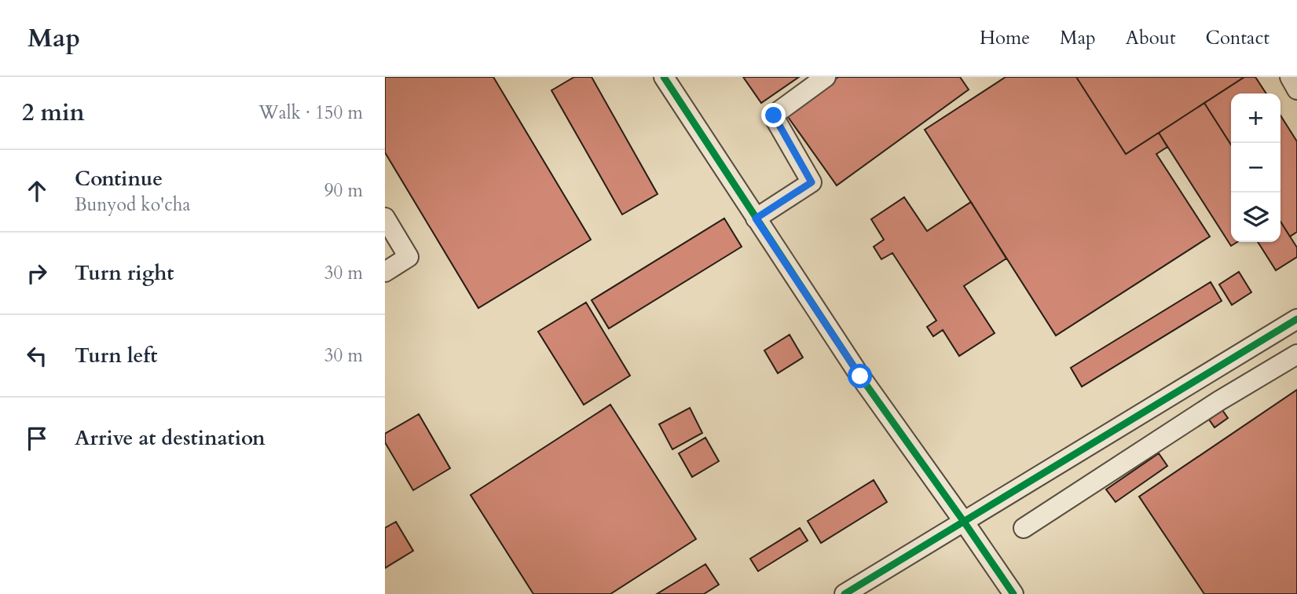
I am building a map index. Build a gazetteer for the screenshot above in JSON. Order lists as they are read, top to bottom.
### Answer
{
  "page": {
    "header": "Map",
    "nav": [
      "Home",
      "Map",
      "About",
      "Contact"
    ],
    "heading": ["2 min", "Walk · 150 m"],
    "map_buttons": ["+", "−"],
    "list": [
      ["Continue", "Bunyod ko'cha", "90 m"],
      ["Turn right", "30 m"],
      ["Turn left", "30 m"],
      "Arrive at destination"
    ]
  }
}
